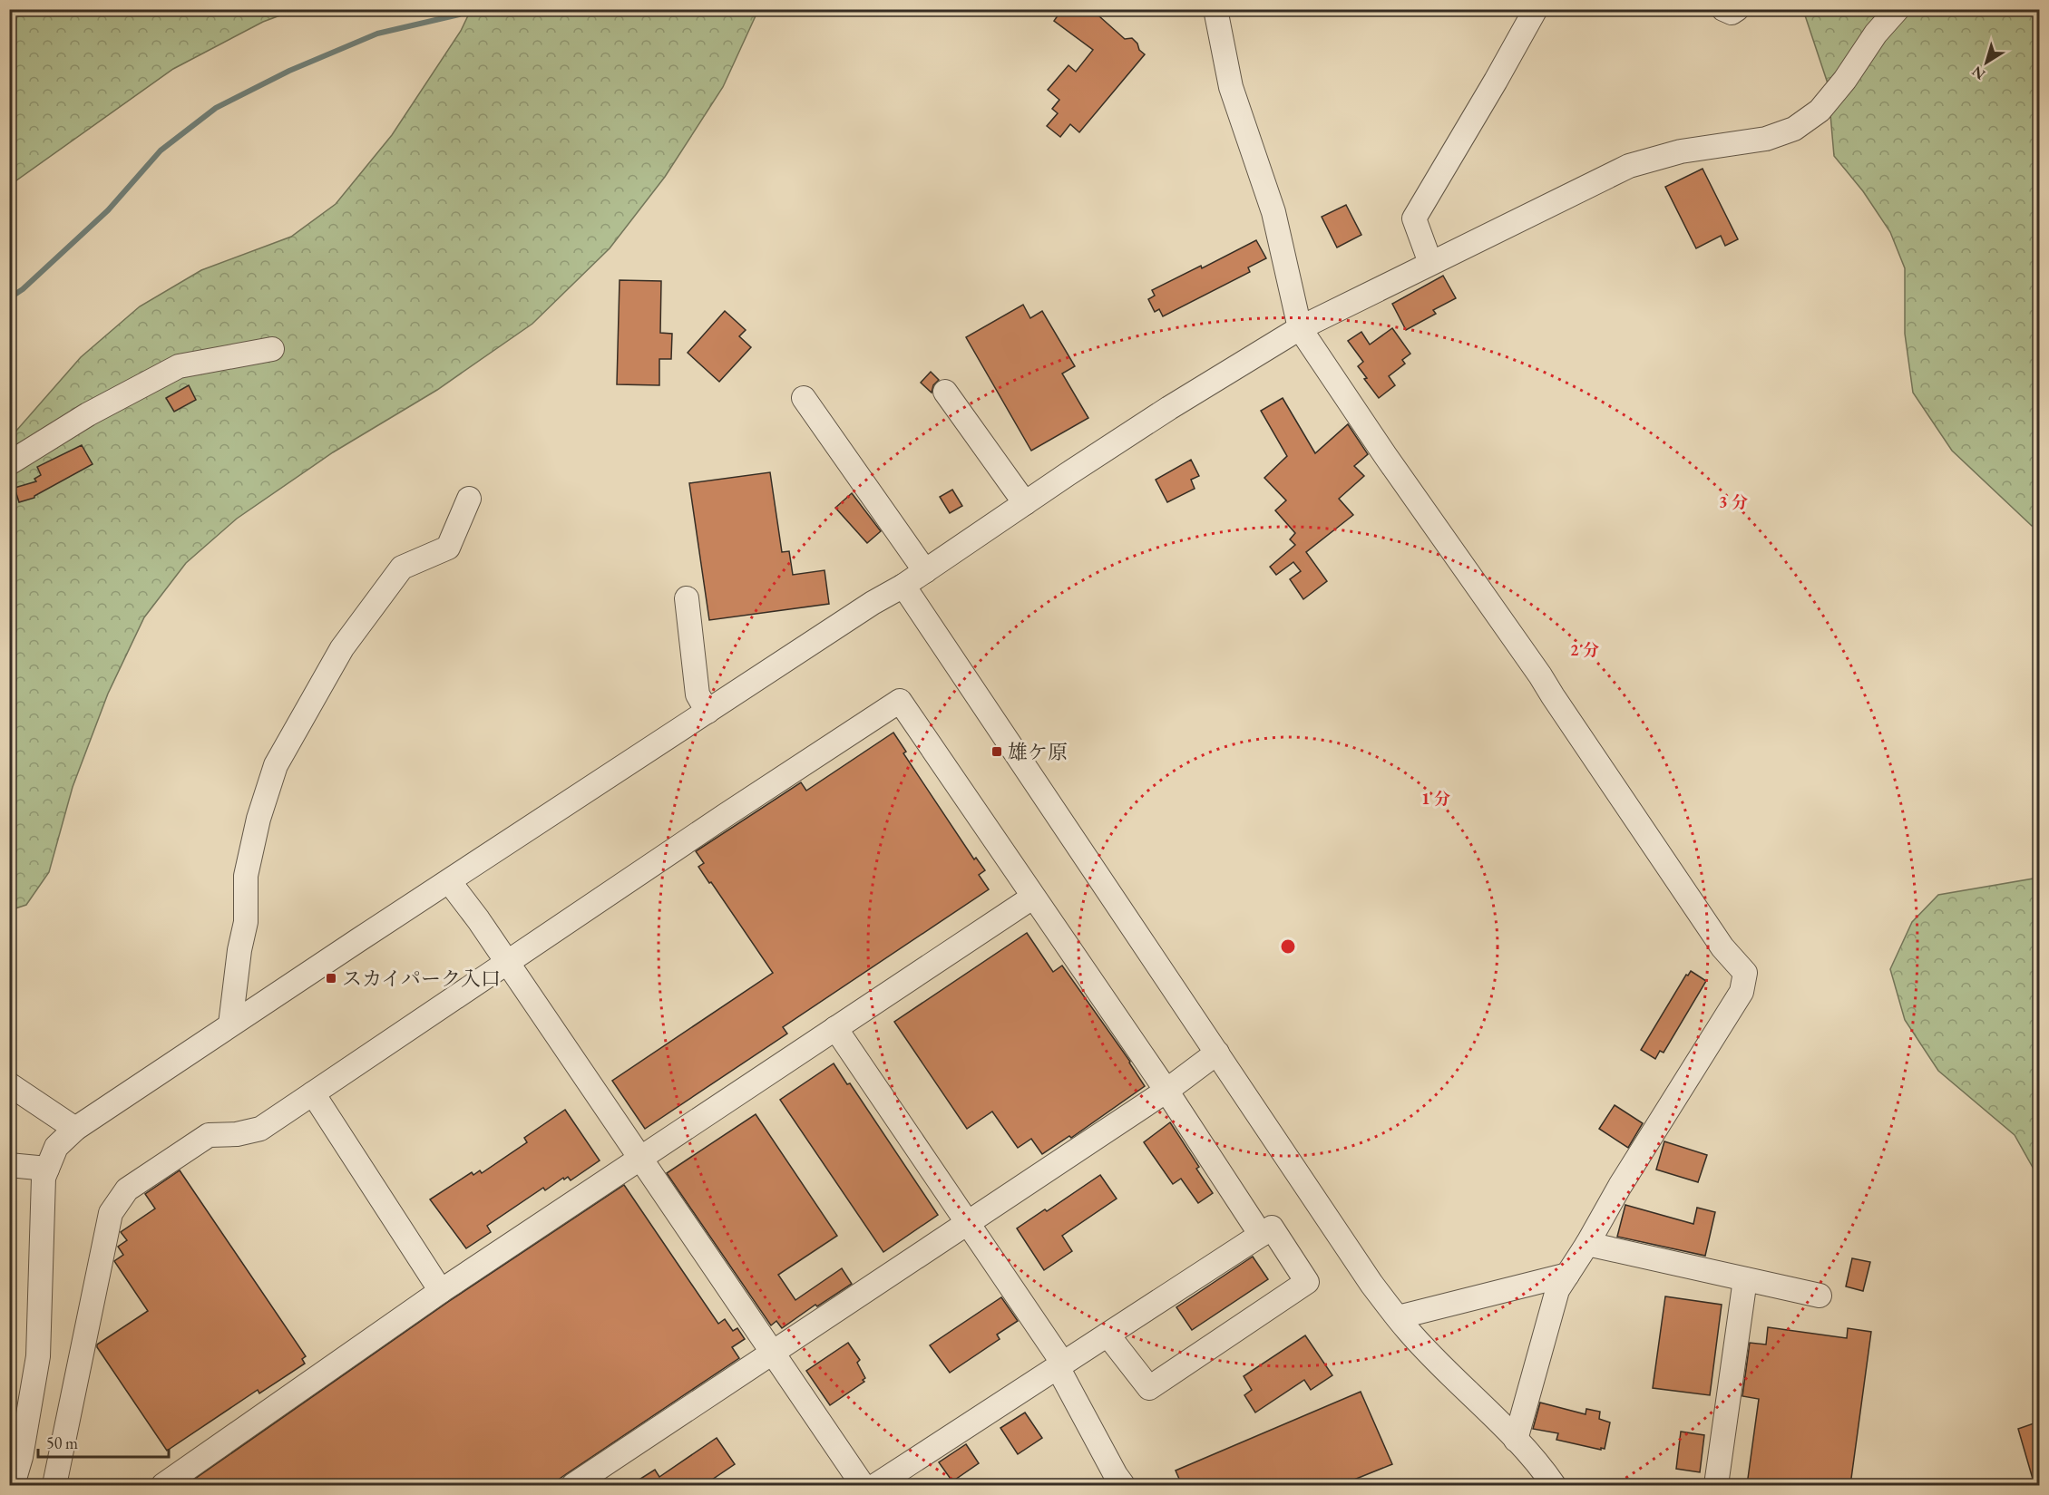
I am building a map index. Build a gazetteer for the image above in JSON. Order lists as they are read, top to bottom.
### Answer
{
  "places": {
    "transit": ["雄ケ原", "スカイパーク入口"]
  },
  "scale_bar": "50 m",
  "north": "bottom left",
  "rings": ["3 分", "2 分", "1 分"]
}
